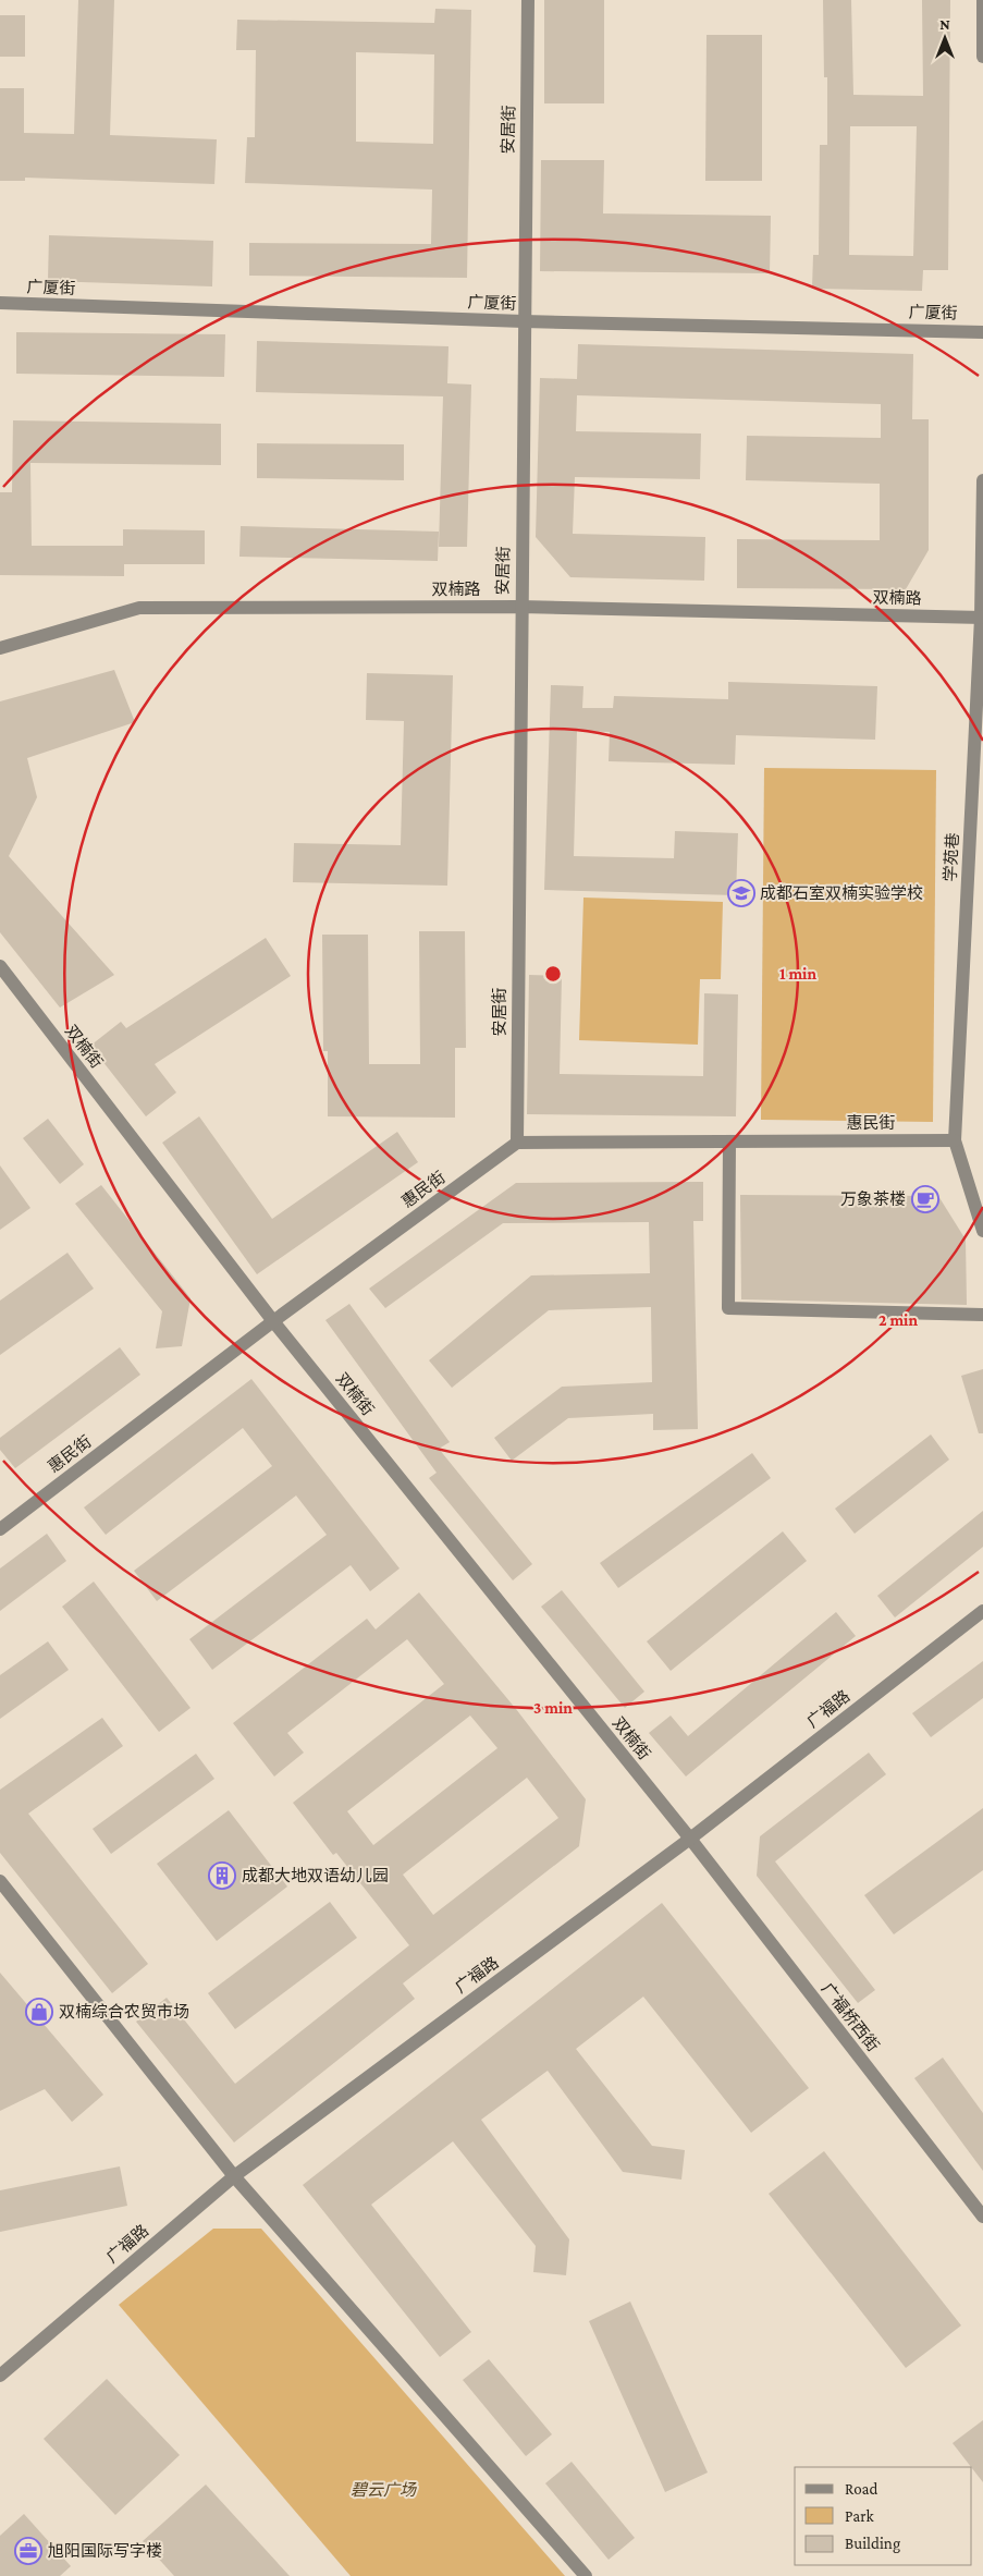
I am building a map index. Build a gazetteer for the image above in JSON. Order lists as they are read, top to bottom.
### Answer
{
  "streets": {
    "street": [
      "安居街",
      "广厦街",
      "双楠路",
      "学苑巷",
      "双楠街",
      "惠民街",
      "广福路",
      "广福桥西街"
    ]
  },
  "crossings": [
    ["安居街", "广厦街"],
    ["安居街", "双楠路"],
    ["安居街", "惠民街"],
    ["双楠路", "学苑巷"],
    ["学苑巷", "惠民街"],
    ["双楠街", "惠民街"],
    ["双楠街", "广福路"],
    ["双楠街", "广福桥西街"],
    ["广福路", "广福桥西街"]
  ],
  "parks": ["碧云广场"],
  "places": {
    "school or university": ["成都石室双楠实验学校"],
    "cafe": ["万象茶楼"],
    "building": ["成都大地双语幼儿园"],
    "shop": ["双楠综合农贸市场"],
    "office": ["旭阳国际写字楼"]
  },
  "legend": ["Road", "Park", "Building"],
  "north": "top",
  "rings": ["1 min", "2 min", "3 min"]
}
